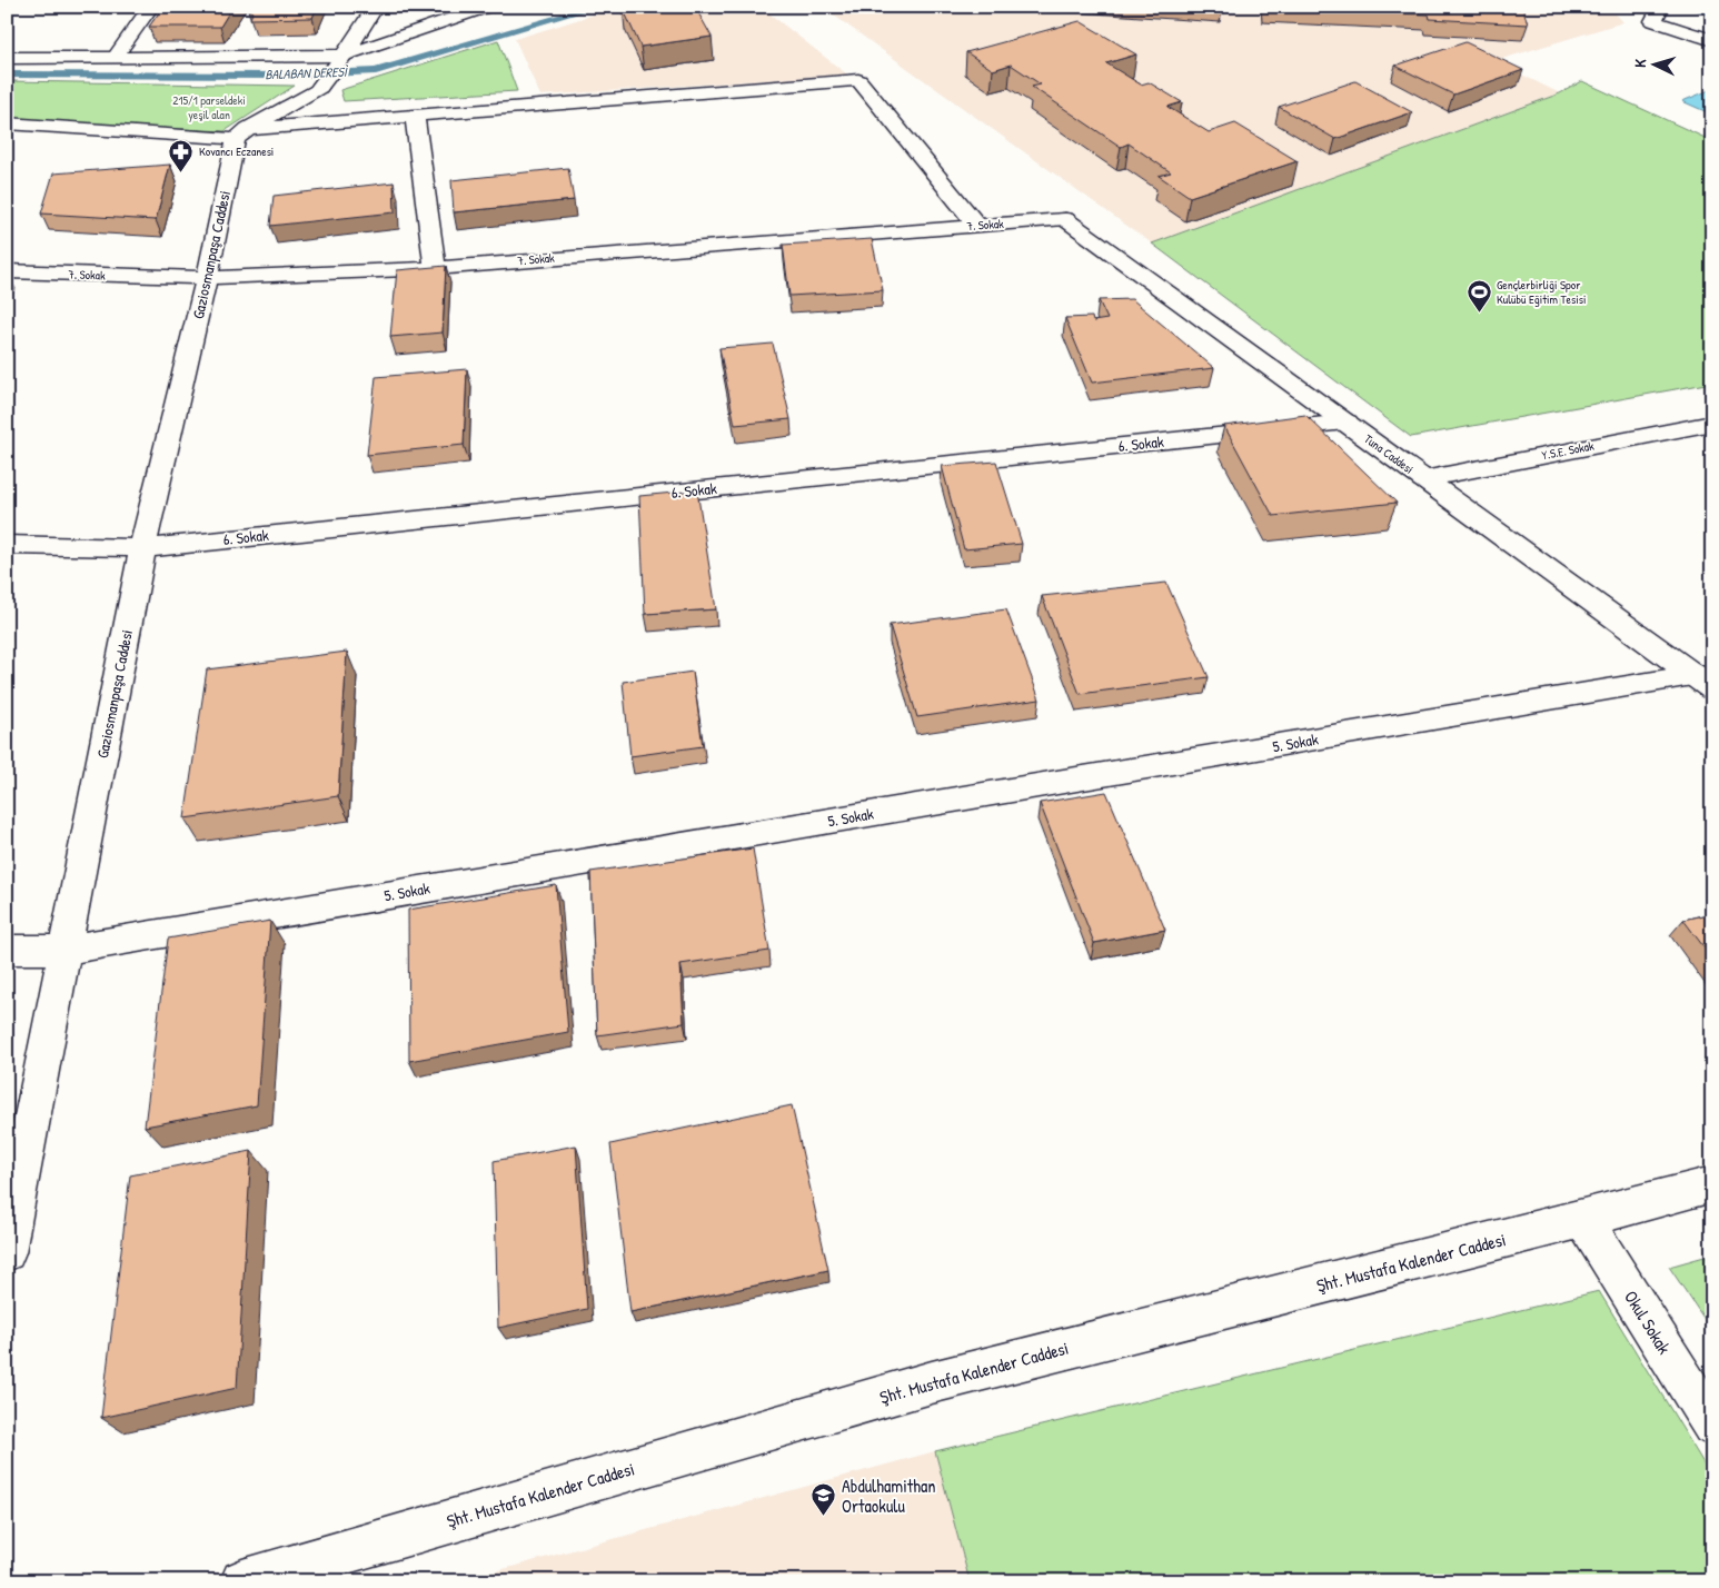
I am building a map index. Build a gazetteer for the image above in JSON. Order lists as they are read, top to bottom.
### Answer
{
  "streets": {
    "street": [
      "7. Sokak",
      "Gaziosmanpaşa Caddesi",
      "6. Sokak",
      "Y.S.E. Sokak",
      "Tuna Caddesi",
      "5. Sokak",
      "Şht. Mustafa Kalender Caddesi",
      "Okul Sokak"
    ]
  },
  "crossings": [
    ["7. Sokak", "Gaziosmanpaşa Caddesi"],
    ["7. Sokak", "Tuna Caddesi"],
    ["Gaziosmanpaşa Caddesi", "6. Sokak"],
    ["Gaziosmanpaşa Caddesi", "5. Sokak"],
    ["6. Sokak", "Tuna Caddesi"],
    ["Y.S.E. Sokak", "Tuna Caddesi"],
    ["Tuna Caddesi", "5. Sokak"],
    ["Şht. Mustafa Kalender Caddesi", "Okul Sokak"]
  ],
  "water": ["BALABAN DERESİ"],
  "parks": ["215/1 parseldeki yeşil alan"],
  "places": {
    "pharmacy": ["Kovancı Eczanesi"],
    "sports": ["Gençlerbirliği Spor Kulübü Eğitim Tesisi"],
    "school or university": ["Abdulhamithan Ortaokulu"]
  },
  "north": "left"
}
